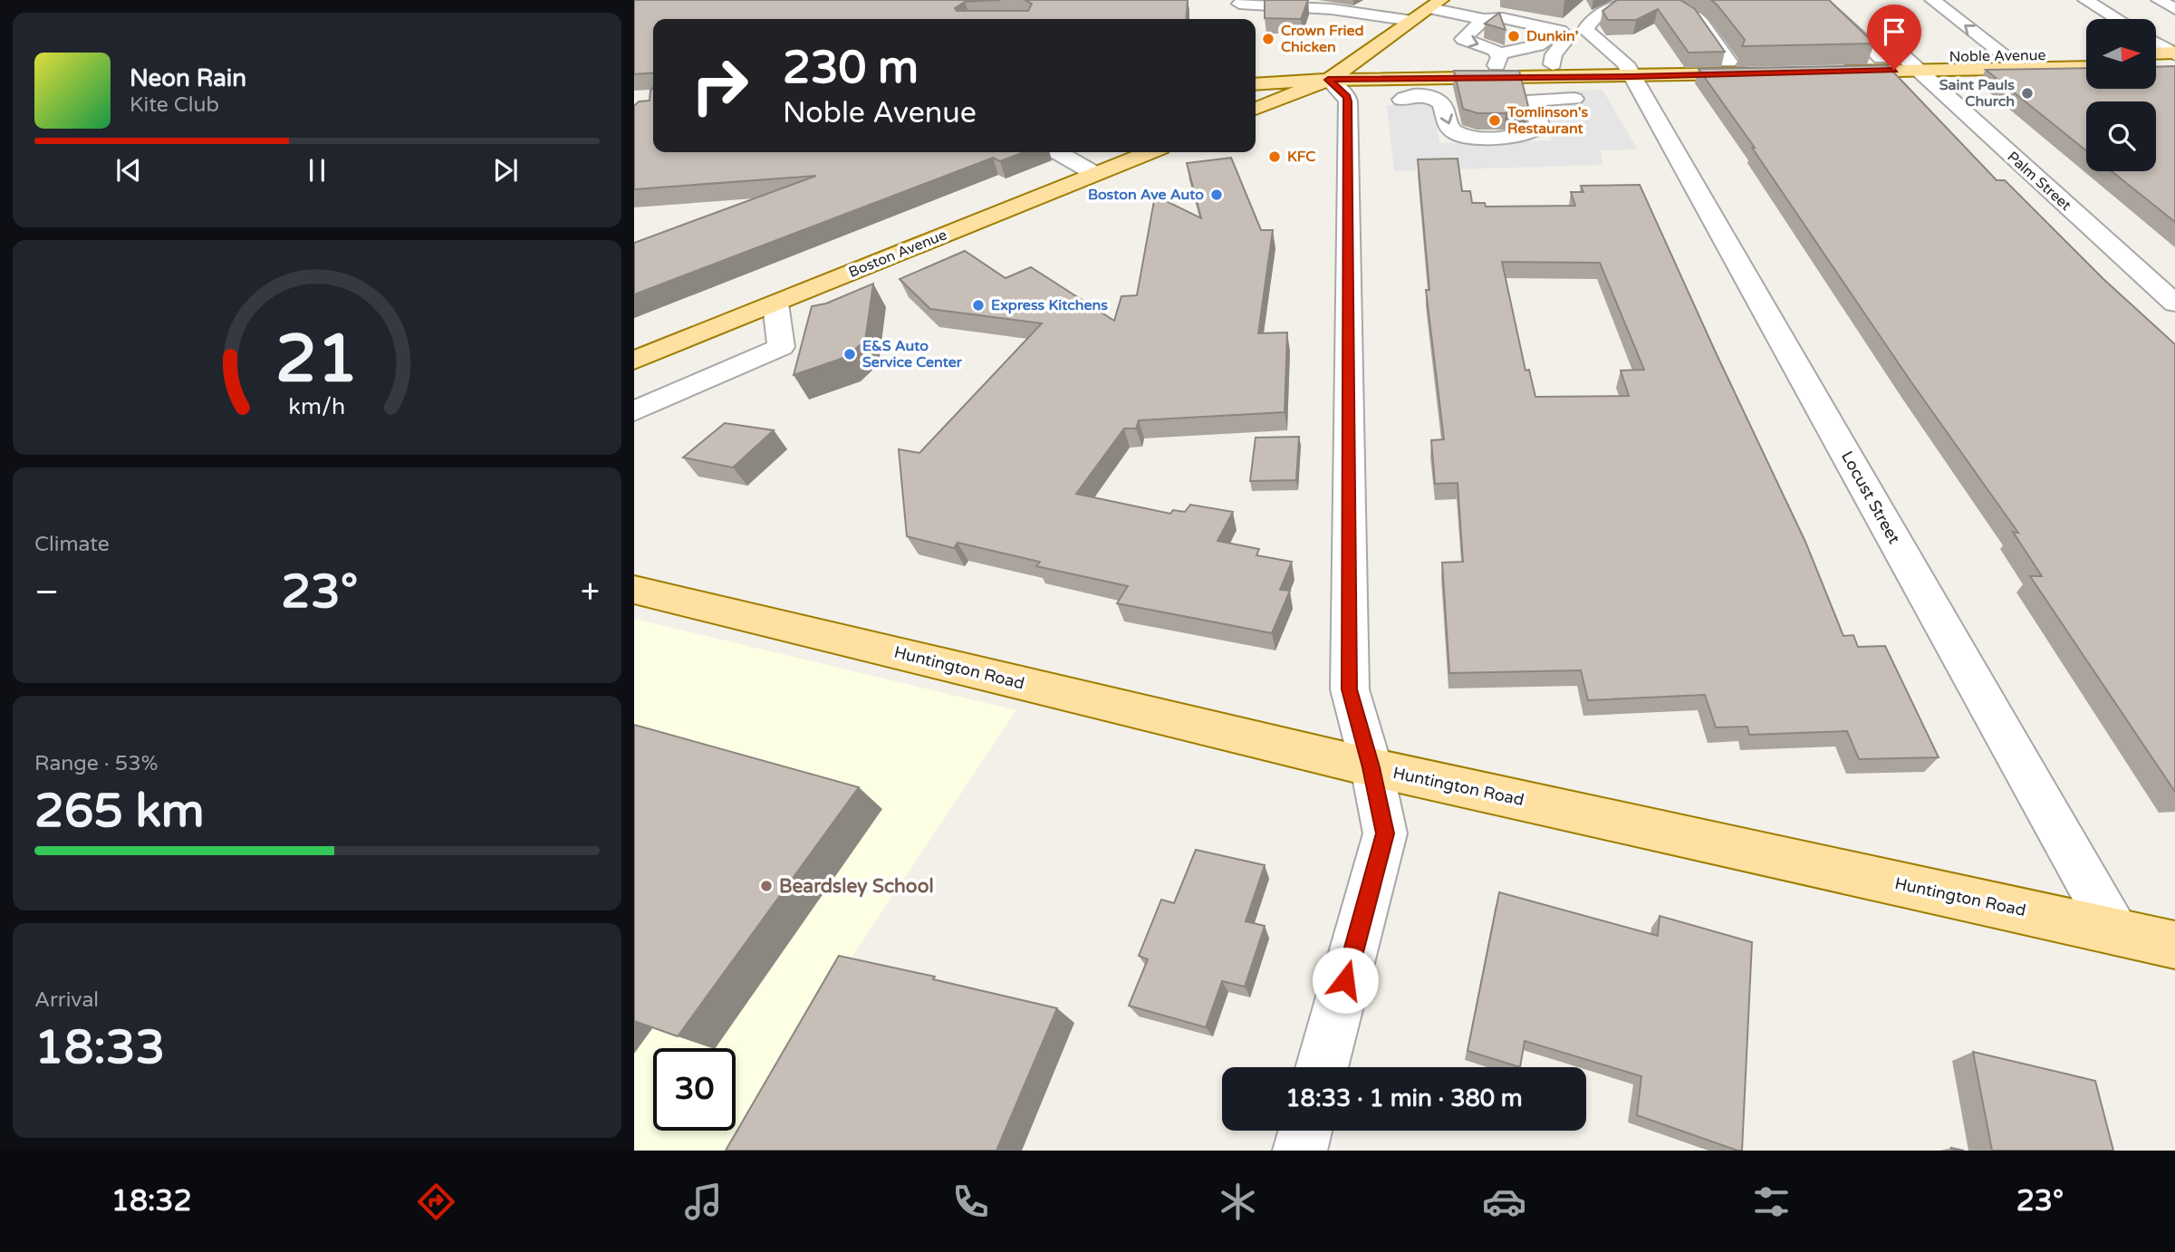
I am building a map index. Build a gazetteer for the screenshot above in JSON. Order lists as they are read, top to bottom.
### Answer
{
  "streets": {
    "main road": ["Noble Avenue", "Boston Avenue", "Huntington Road"],
    "street": ["Palm Street", "Locust Street"]
  },
  "crossings": [
    ["Noble Avenue", "Palm Street"],
    ["Locust Street", "Huntington Road"]
  ],
  "places": [
    "Dunkin'",
    "Crown Fried Chicken",
    "Saint Pauls Church",
    "Tomlinson's Restaurant",
    "KFC",
    "Boston Ave Auto",
    "Express Kitchens",
    "E&S Auto Service Center",
    "Beardsley School"
  ],
  "north": "right",
  "page": {
    "turn": ["230 m", "Noble Avenue"],
    "song": ["Neon Rain", "Kite Club"],
    "tile": [
      "Climate",
      ["Range · 53%", "265 km"],
      ["Arrival", "18:33"]
    ],
    "heat": ["−", "23°", "+"],
    "limit": "30",
    "trip": "18:33 · 1 min · 380 m",
    "tabs": ["18:32", "23°"],
    "gauge": ["21", "km/h"]
  }
}
